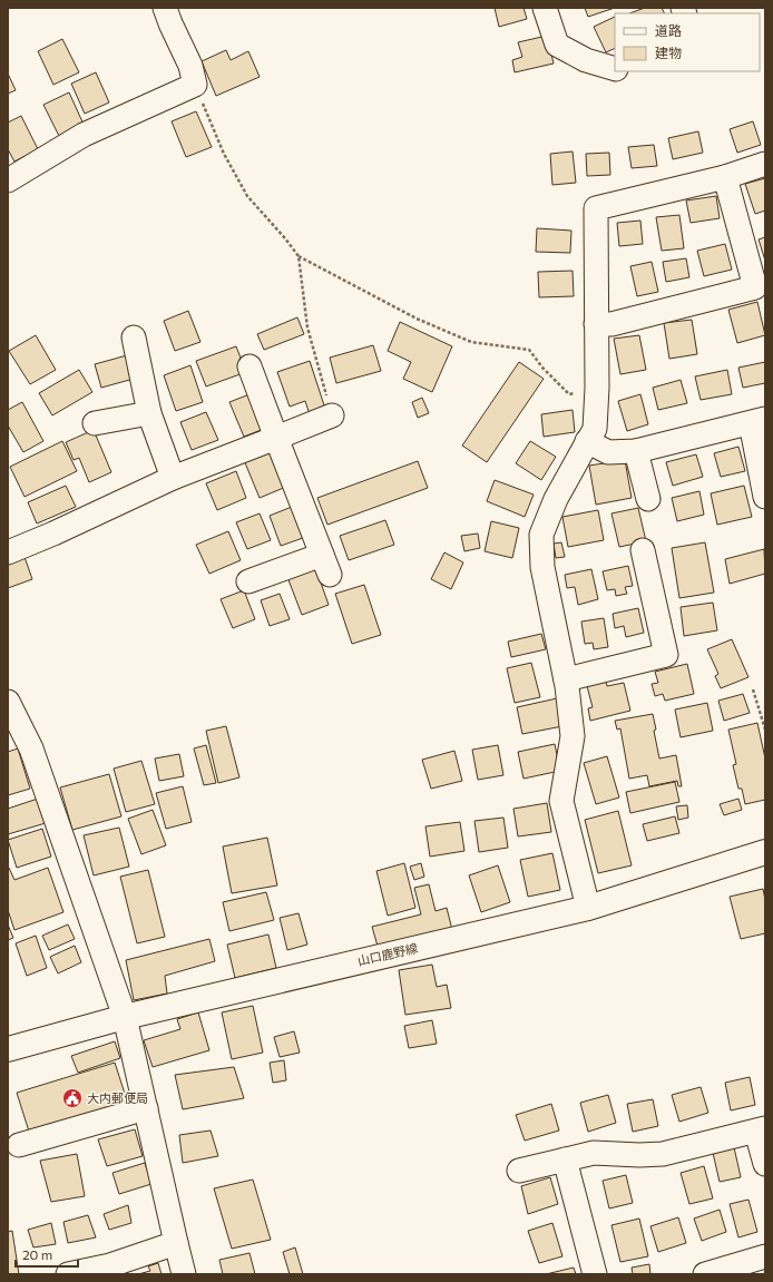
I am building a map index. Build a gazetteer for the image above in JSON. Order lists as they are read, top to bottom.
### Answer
{
  "streets": {
    "main road": ["山口鹿野線"]
  },
  "places": {
    "public building": ["大内郵便局"]
  },
  "legend": ["道路", "建物"],
  "scale_bar": "20 m"
}
